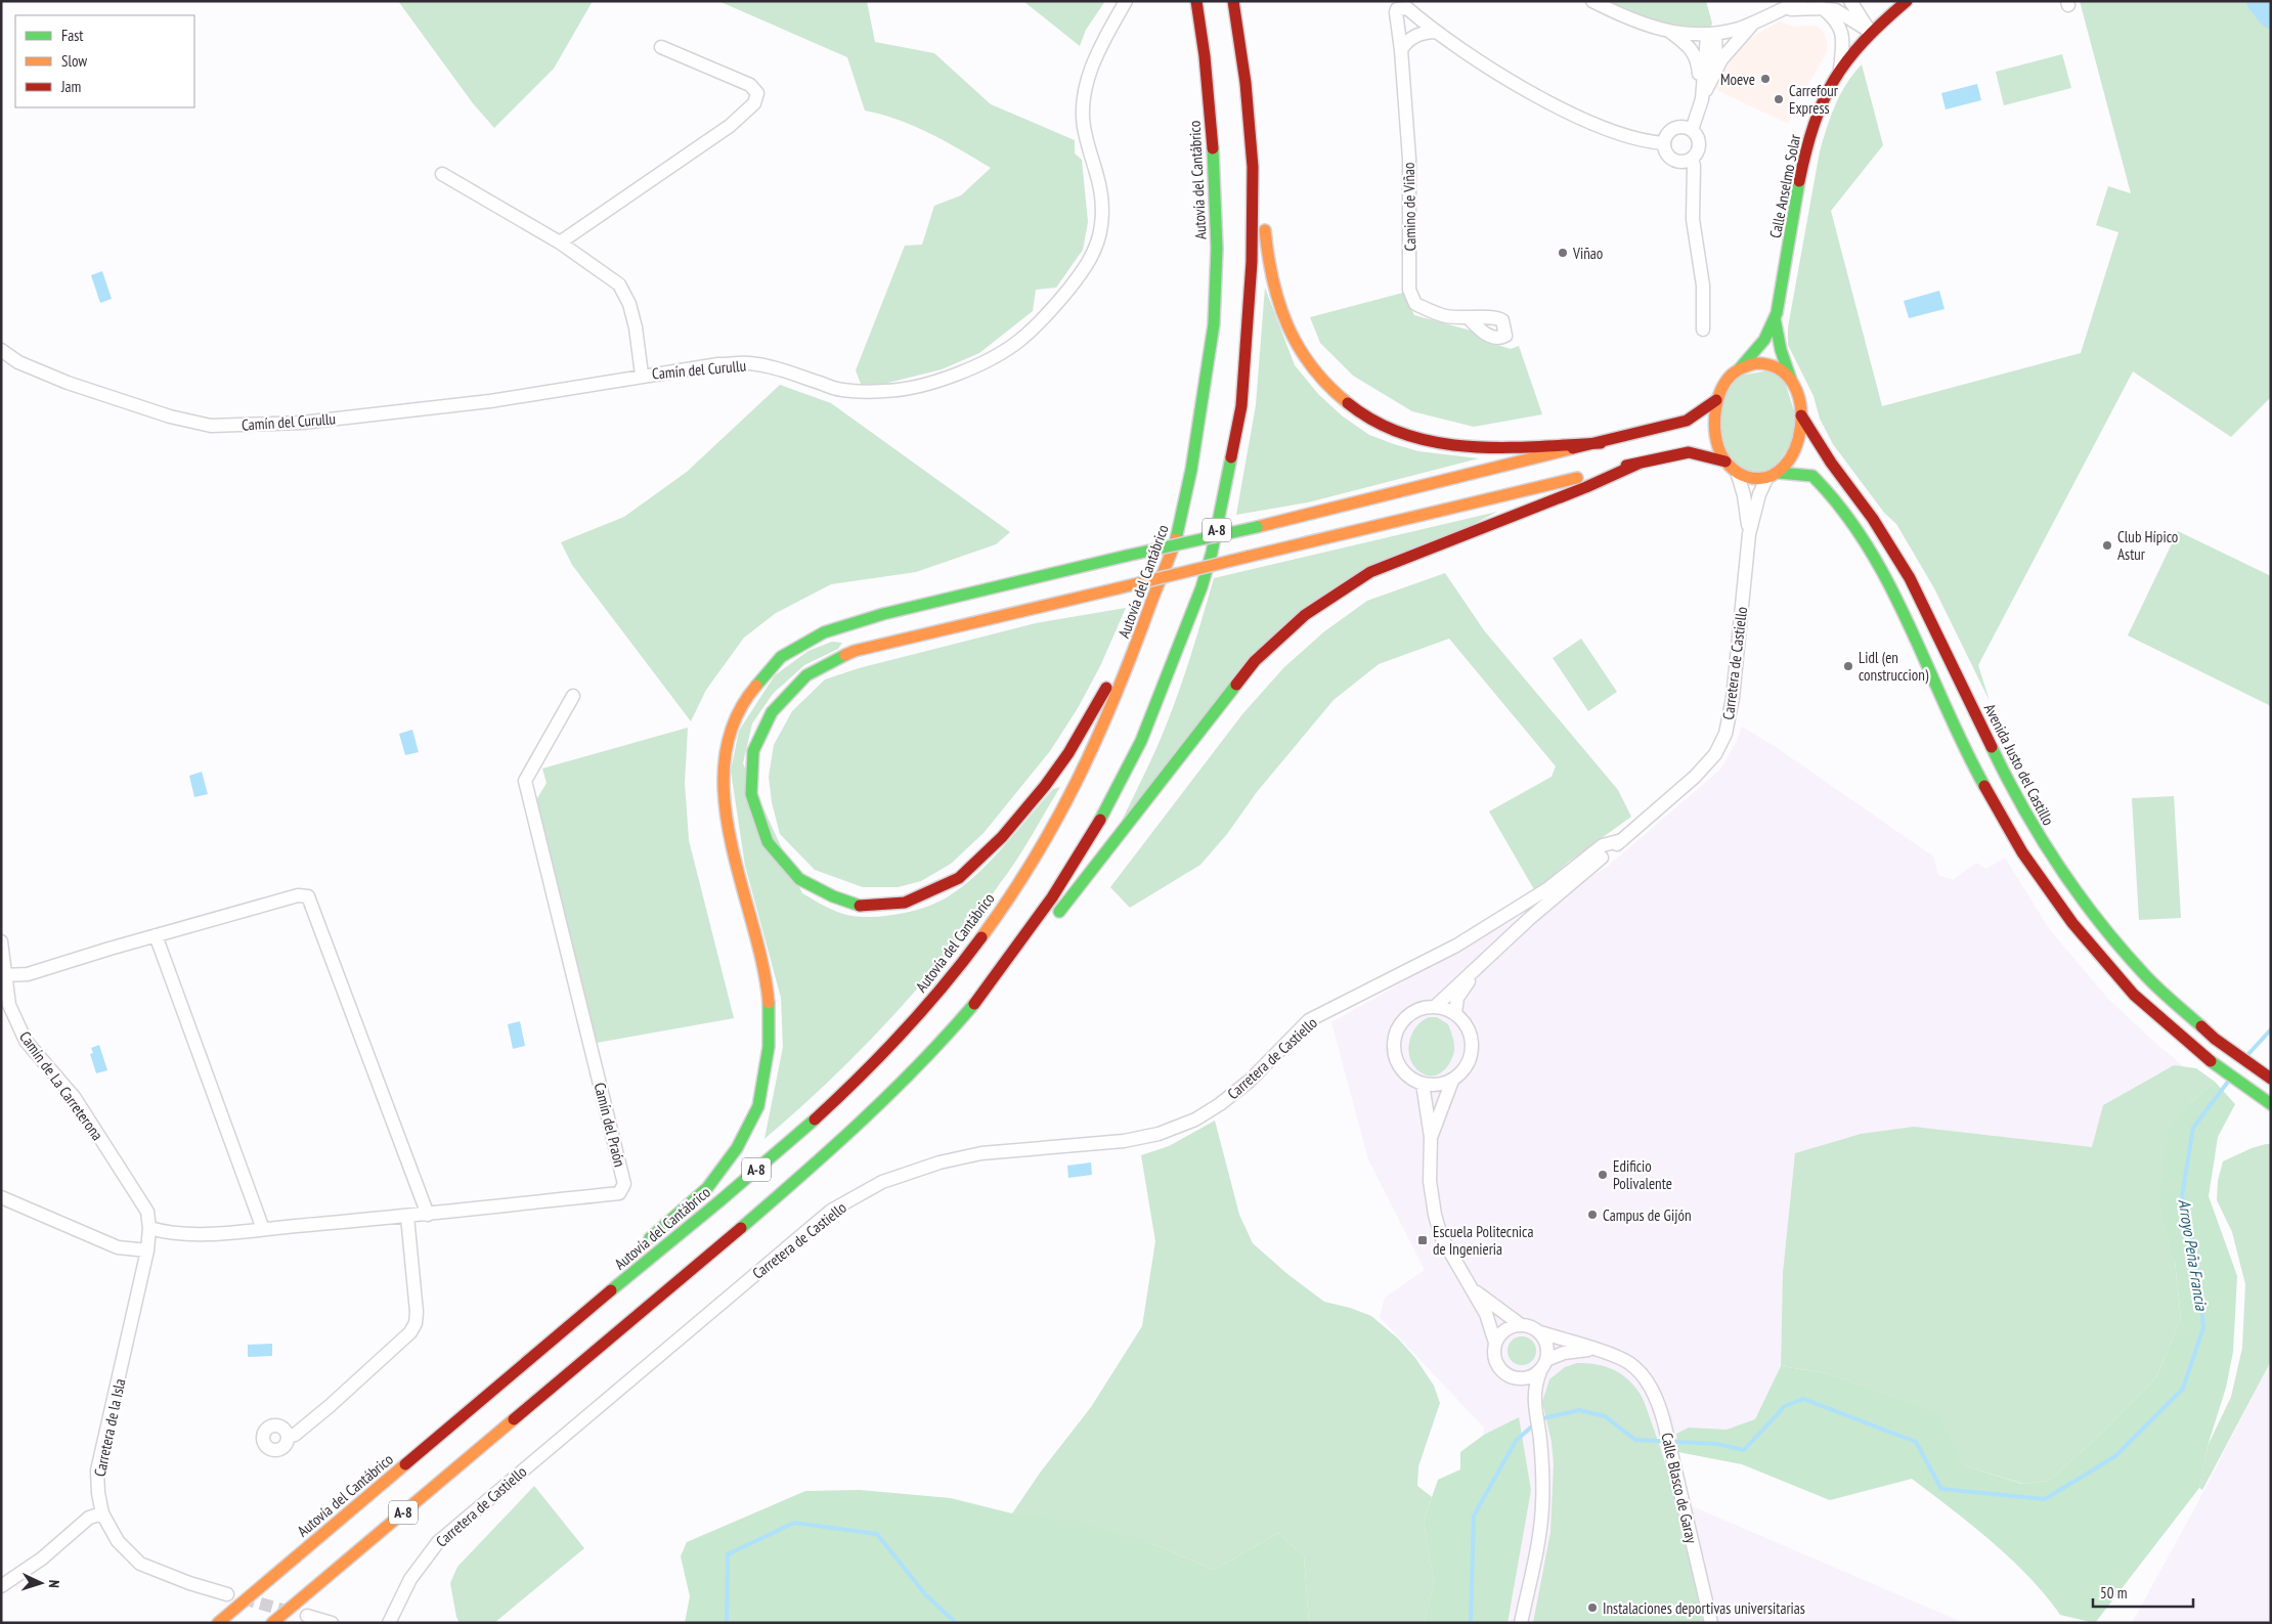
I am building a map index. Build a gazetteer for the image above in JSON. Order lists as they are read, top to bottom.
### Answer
{
  "streets": {
    "main road": [
      "Autovía del Cantábrico",
      "Calle Anselmo Solar",
      "A-8",
      "Avenida Justo del Castillo"
    ],
    "street": [
      "Camino de Viñao",
      "Camín del Curullu",
      "Carretera de Castiello",
      "Camín de La Carreterona",
      "Camín del Praón",
      "Carretera de la Isla",
      "Calle Blasco de Garay"
    ]
  },
  "crossings": [
    ["Calle Anselmo Solar", "Carretera de Castiello"],
    ["Calle Anselmo Solar", "Avenida Justo del Castillo"],
    ["Carretera de Castiello", "Avenida Justo del Castillo"],
    ["Camín de La Carreterona", "Camín del Praón"],
    ["Camín de La Carreterona", "Carretera de la Isla"]
  ],
  "water": ["Arroyo Peña Francia"],
  "places": {
    "other": [
      "Moeve",
      "Carrefour Express",
      "Viñao",
      "Club Hípico Astur",
      "Lidl (en construccion)",
      "Edificio Polivalente",
      "Campus de Gijón",
      "Instalaciones deportivas universitarias"
    ],
    "transit": ["Escuela Politecnica de Ingenieria"]
  },
  "legend": ["Fast", "Slow", "Jam"],
  "scale_bar": "50 m",
  "north": "right"
}
